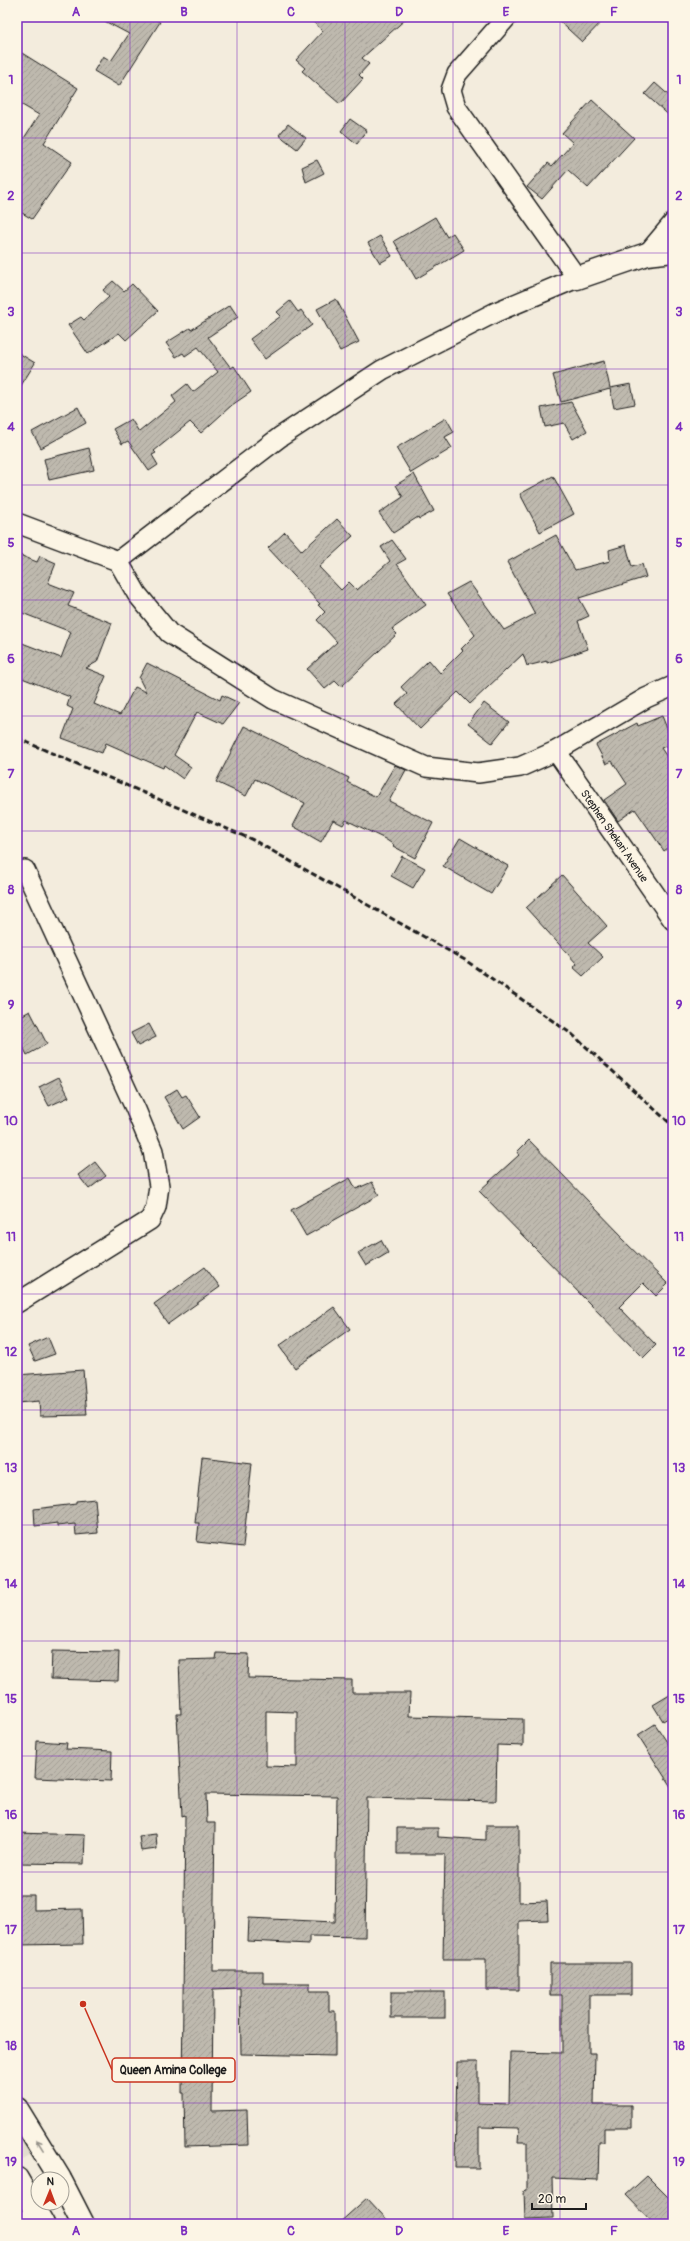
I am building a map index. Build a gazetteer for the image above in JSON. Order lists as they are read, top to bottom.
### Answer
{
  "streets": {
    "street": ["Stephen Shekari Avenue"]
  },
  "places": ["Queen Amina College"],
  "scale_bar": "20 m",
  "north": "top",
  "grid": {
    "columns": [
      "A",
      "B",
      "C",
      "D",
      "E",
      "F"
    ],
    "rows": [
      "1",
      "2",
      "3",
      "4",
      "5",
      "6",
      "7",
      "8",
      "9",
      "10",
      "11",
      "12",
      "13",
      "14",
      "15",
      "16",
      "17",
      "18",
      "19"
    ]
  }
}
